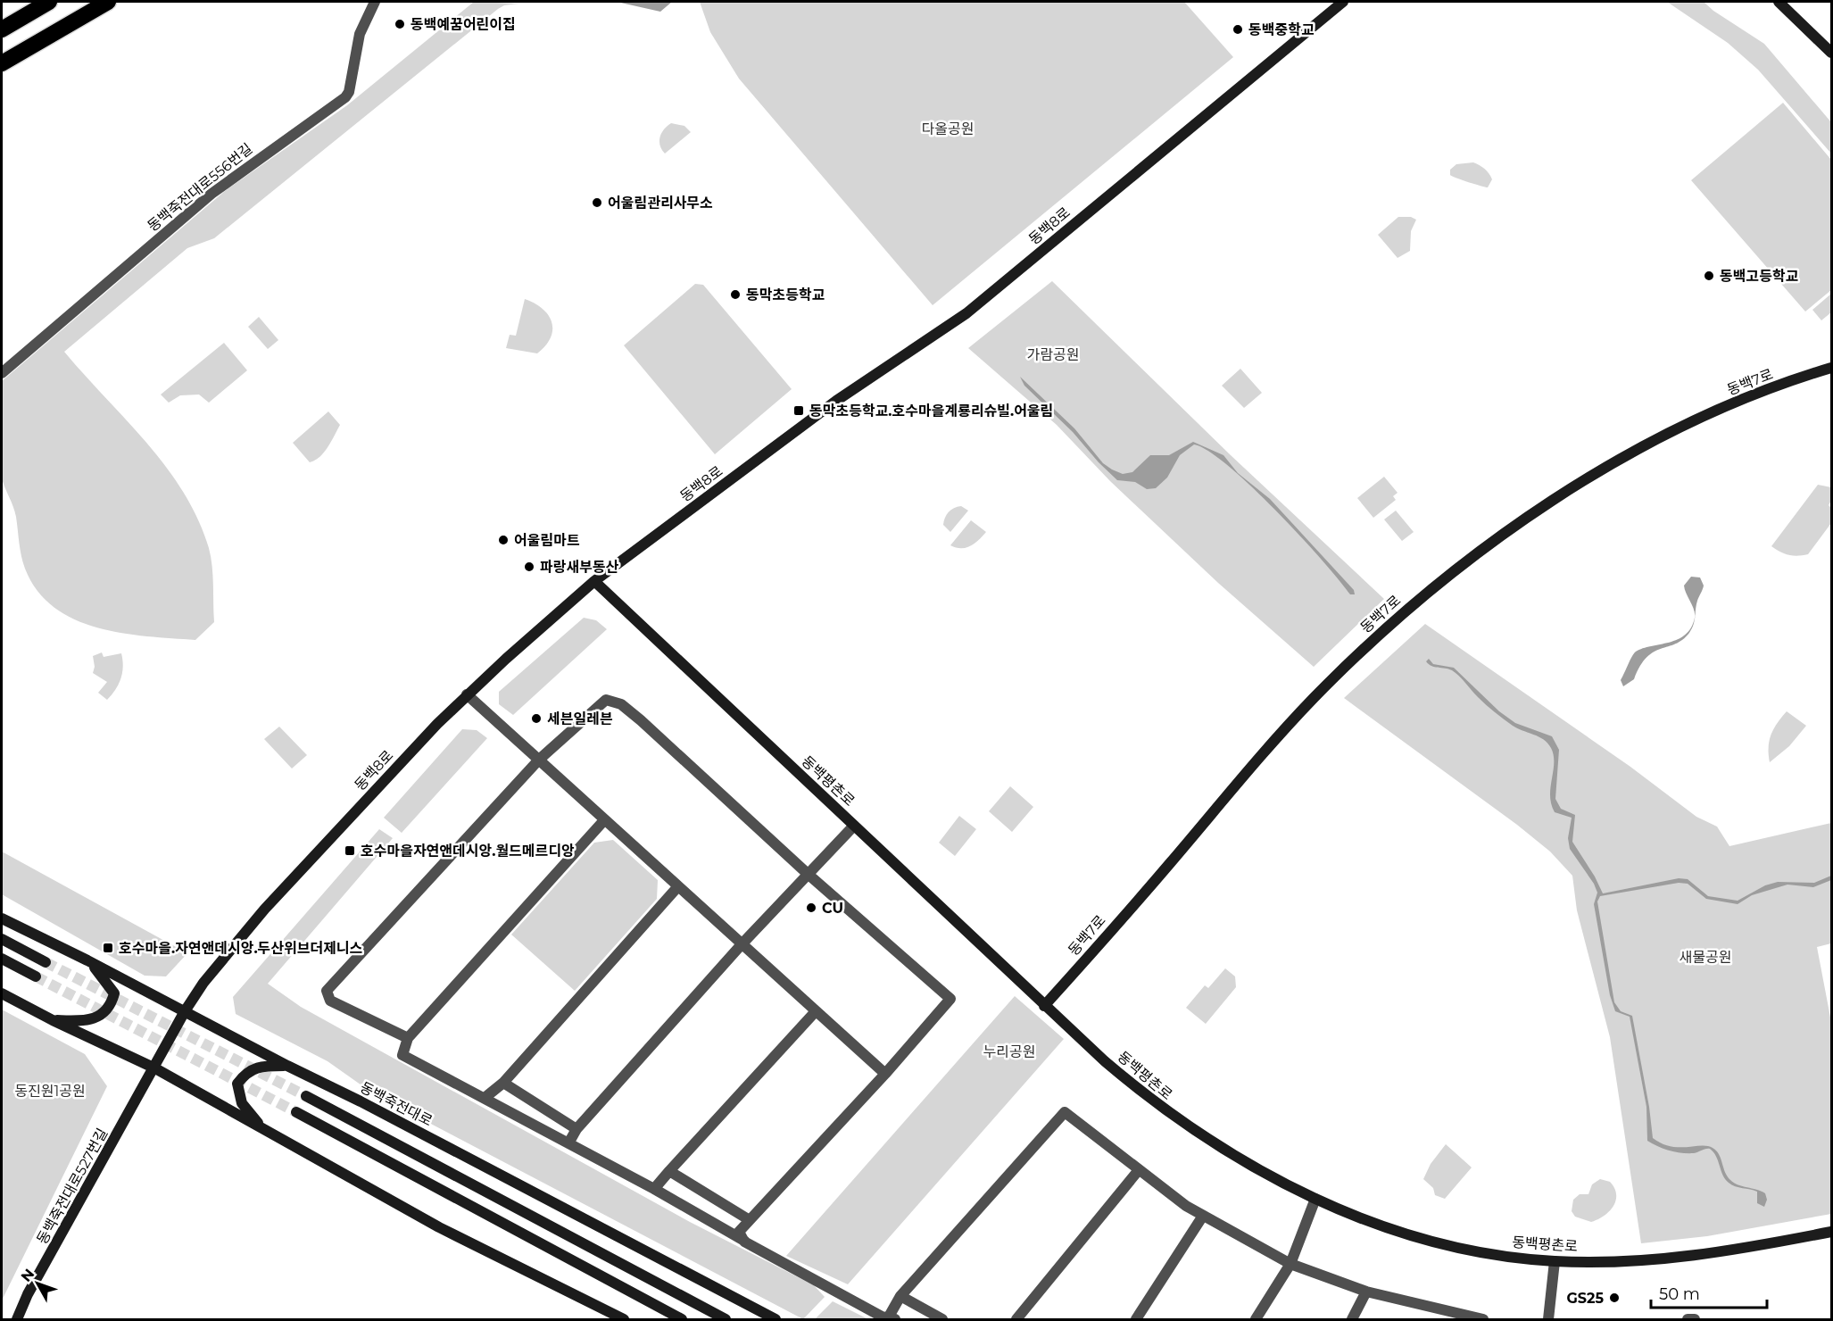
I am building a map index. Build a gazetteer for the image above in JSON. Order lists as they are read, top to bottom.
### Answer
{
  "streets": {
    "street": [
      "동백죽전대로556번길",
      "동백8로",
      "동백7로",
      "동백평촌로",
      "동백죽전대로",
      "동백죽전대로527번길"
    ]
  },
  "crossings": [
    ["동백8로", "동백평촌로"],
    ["동백8로", "동백죽전대로"],
    ["동백8로", "동백죽전대로527번길"],
    ["동백7로", "동백평촌로"]
  ],
  "parks": [
    "다올공원",
    "가람공원",
    "새물공원",
    "누리공원",
    "동진원1공원"
  ],
  "places": {
    "other": [
      "동백예꿈어린이집",
      "동백중학교",
      "어울림관리사무소",
      "동백고등학교",
      "동막초등학교",
      "어울림마트",
      "파랑새부동산",
      "세븐일레븐",
      "CU",
      "GS25"
    ],
    "transit": ["동막초등학교.호수마을계룡리슈빌.어울림", "호수마을자연앤데시앙.월드메르디앙", "호수마을.자연앤데시앙.두산위브더제니스"]
  },
  "scale_bar": "50 m",
  "north": "top left"
}
